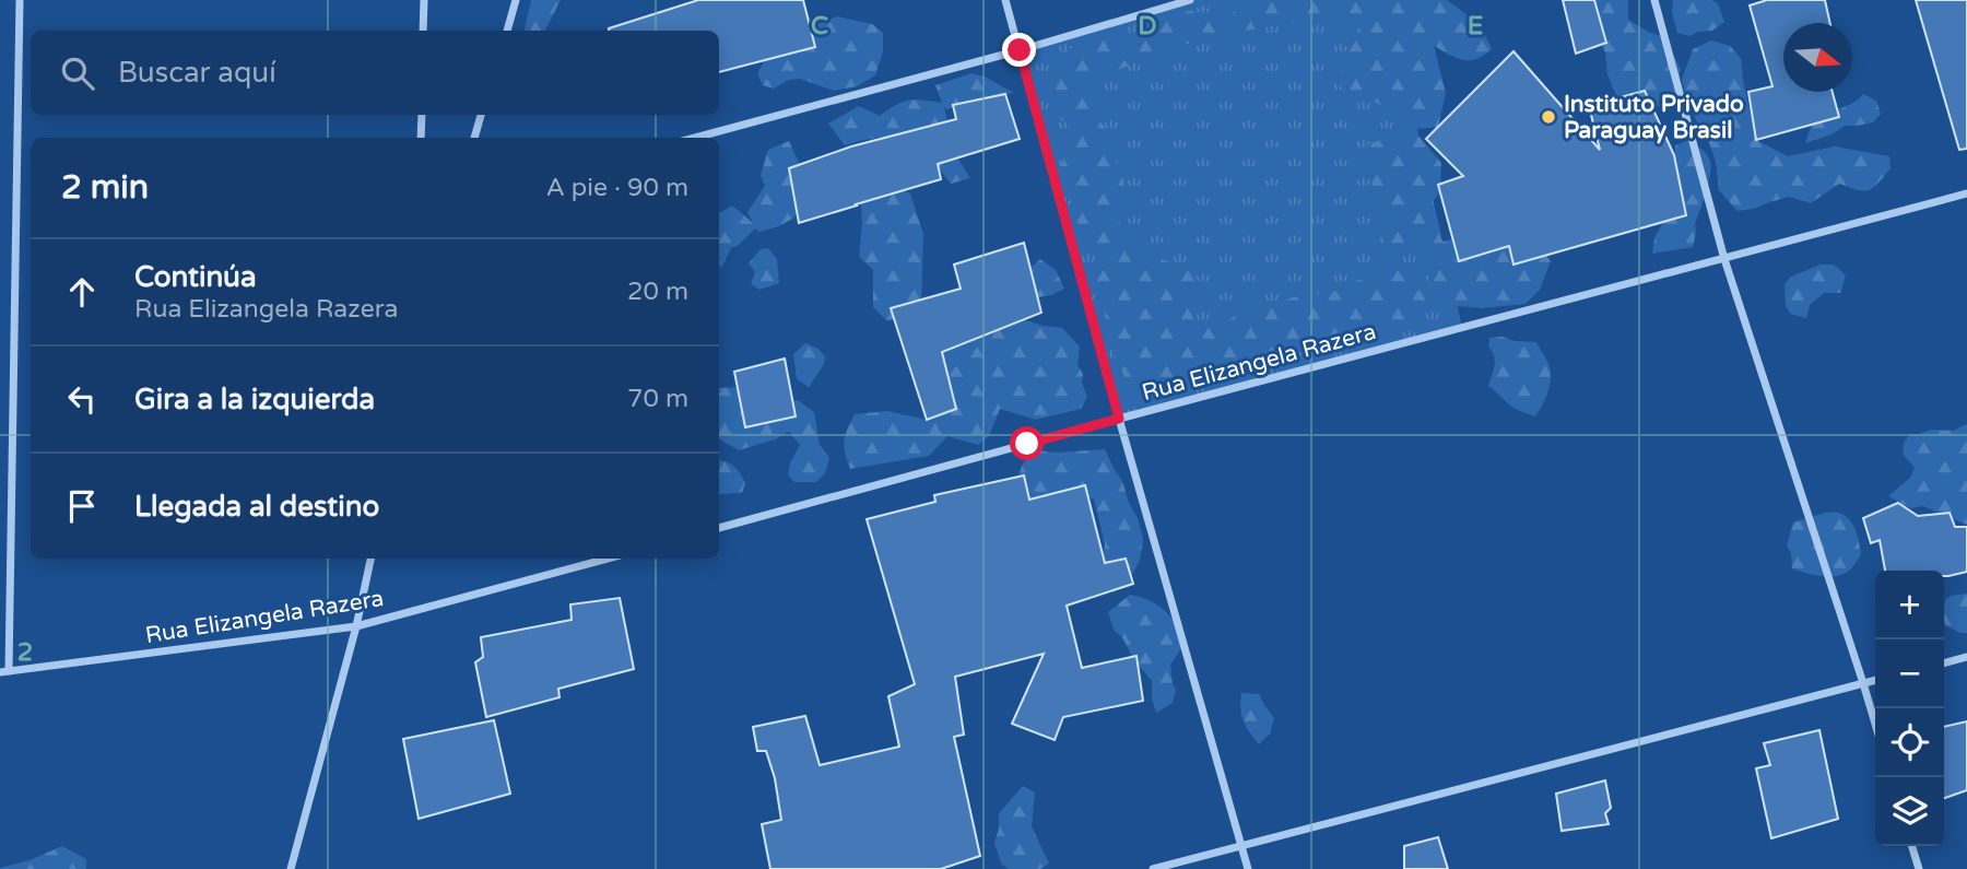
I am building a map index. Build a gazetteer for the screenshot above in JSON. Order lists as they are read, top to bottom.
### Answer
{
  "streets": {
    "street": ["Rua Elizangela Razera"]
  },
  "places": ["Instituto Privado Paraguay Brasil"],
  "north": "right",
  "page": {
    "search": "Buscar aquí",
    "heading": ["2 min", "A pie · 90 m"],
    "list": [
      ["Continúa", "Rua Elizangela Razera", "20 m"],
      ["Gira a la izquierda", "70 m"],
      "Llegada al destino"
    ],
    "map_buttons": ["+", "−"]
  },
  "grid": {
    "columns": ["C", "D", "E"],
    "rows": ["2"]
  }
}
